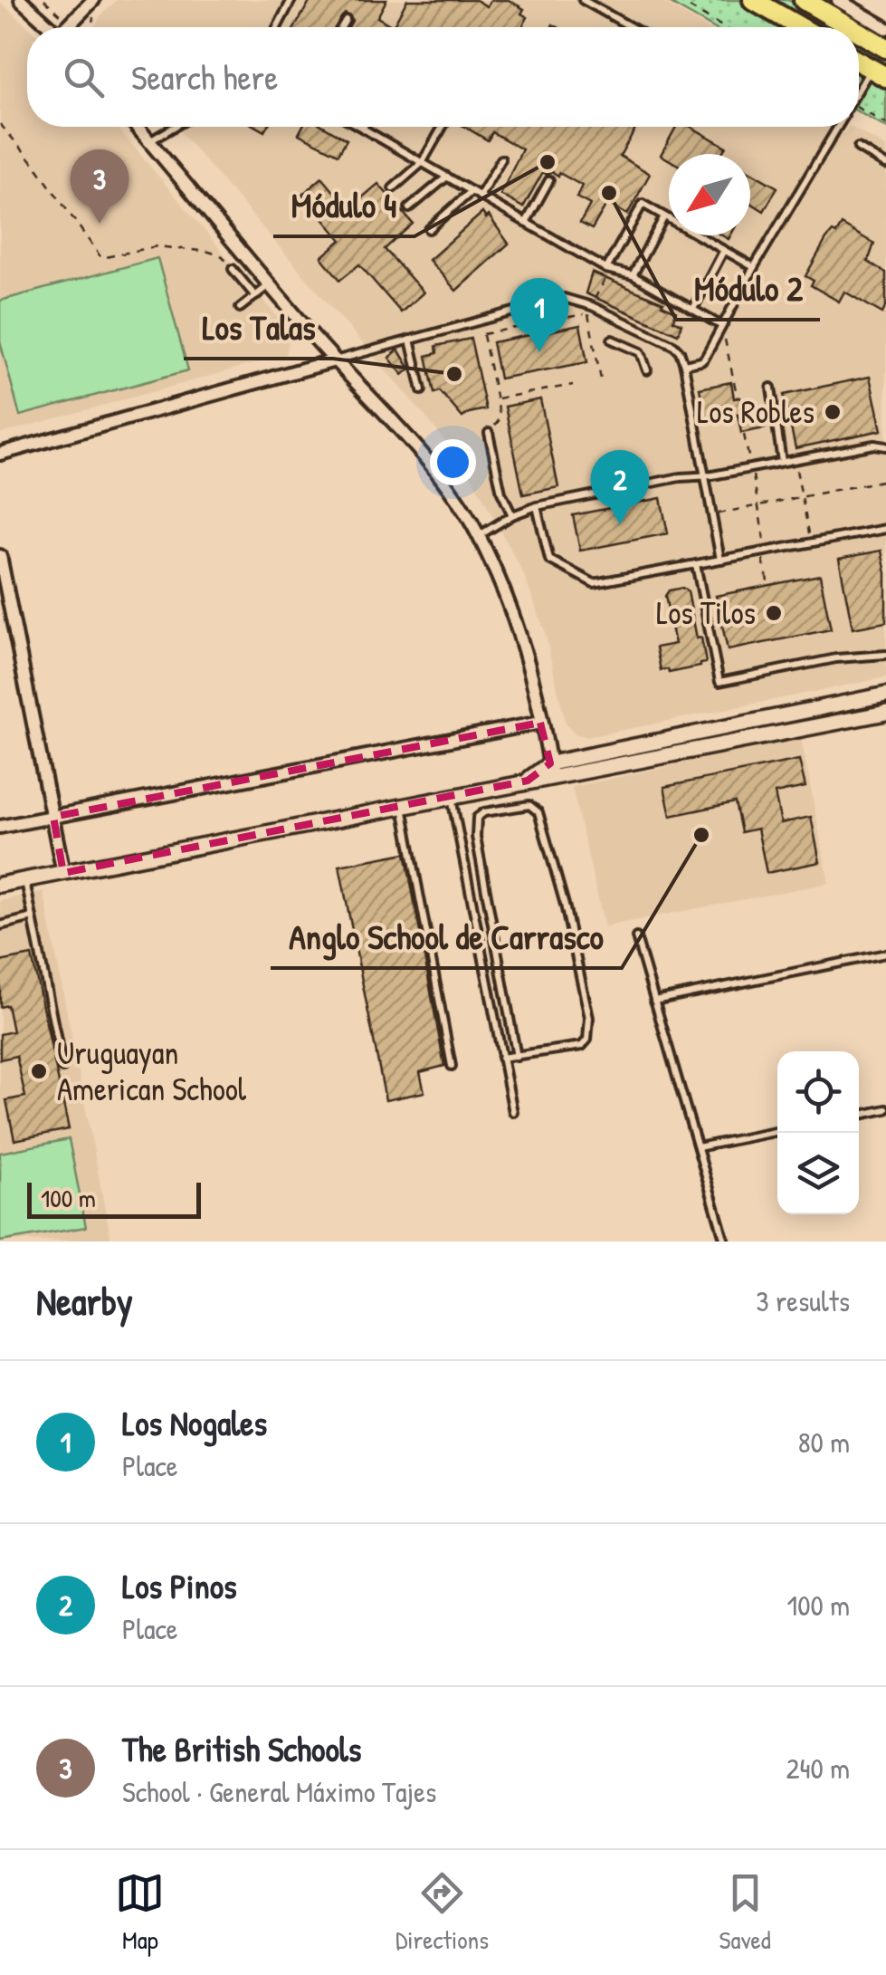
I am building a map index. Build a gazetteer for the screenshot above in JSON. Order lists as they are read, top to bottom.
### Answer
{
  "places": [
    "Módulo 4",
    "Módulo 2",
    "Los Talas",
    "Los Robles",
    "Los Tilos",
    "Anglo School de Carrasco",
    "Uruguayan American School"
  ],
  "scale_bar": "100 m",
  "north": "bottom left",
  "page": {
    "search": "Search here",
    "pins": ["3", "1", "2"],
    "scale": "100 m",
    "heading": ["Nearby", "3 results"],
    "list": [
      {
        "mark": "1",
        "name": "Los Nogales",
        "note": "Place",
        "value": "80 m"
      },
      {
        "mark": "2",
        "name": "Los Pinos",
        "note": "Place",
        "value": "100 m"
      },
      {
        "mark": "3",
        "name": "The British Schools",
        "note": "School · General Máximo Tajes",
        "value": "240 m"
      }
    ],
    "nav": ["Map", "Directions", "Saved"]
  }
}
